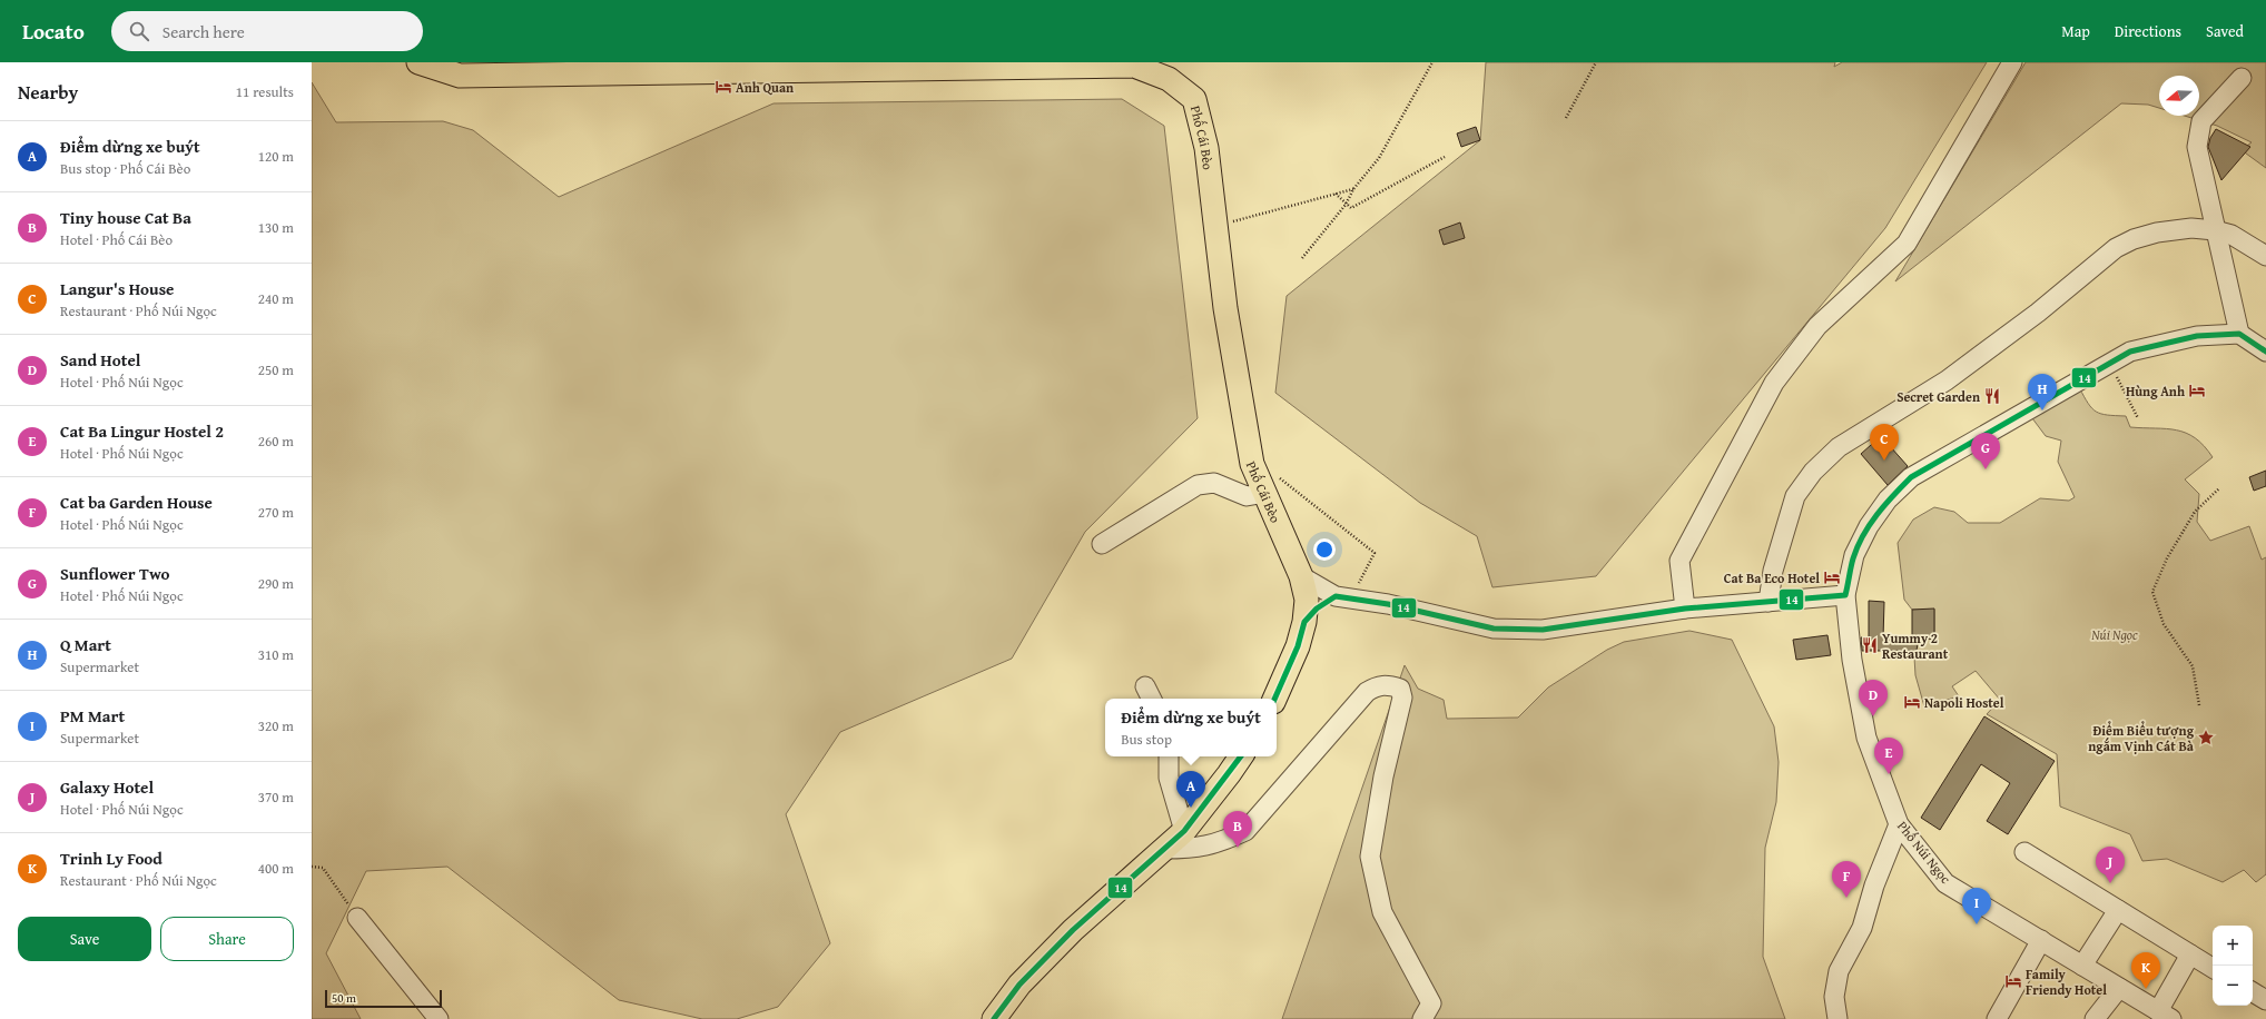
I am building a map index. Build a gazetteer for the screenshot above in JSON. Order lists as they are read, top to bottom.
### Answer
{
  "streets": {
    "main road": ["Phố Cái Bèo"],
    "street": ["Phố Núi Ngọc"]
  },
  "parks": ["Núi Ngọc"],
  "places": {
    "hotel": [
      "Anh Quan",
      "Hùng Anh",
      "Cat Ba Eco Hotel",
      "Napoli Hostel",
      "Family Friendy Hotel"
    ],
    "restaurant": ["Secret Garden", "Yummy 2 Restaurant"],
    "place": ["Điểm Biểu tượng ngắm Vịnh Cát Bà"]
  },
  "lines": ["transit line 14"],
  "scale_bar": "50 m",
  "north": "left",
  "page": {
    "header": "Locato",
    "search": "Search here",
    "nav": ["Map", "Directions", "Saved"],
    "heading": ["Nearby", "11 results"],
    "list": [
      {
        "mark": "A",
        "name": "Điểm dừng xe buýt",
        "note": "Bus stop · Phố Cái Bèo",
        "value": "120 m"
      },
      {
        "mark": "B",
        "name": "Tiny house Cat Ba",
        "note": "Hotel · Phố Cái Bèo",
        "value": "130 m"
      },
      {
        "mark": "C",
        "name": "Langur's House",
        "note": "Restaurant · Phố Núi Ngọc",
        "value": "240 m"
      },
      {
        "mark": "D",
        "name": "Sand Hotel",
        "note": "Hotel · Phố Núi Ngọc",
        "value": "250 m"
      },
      {
        "mark": "E",
        "name": "Cat Ba Lingur Hostel 2",
        "note": "Hotel · Phố Núi Ngọc",
        "value": "260 m"
      },
      {
        "mark": "F",
        "name": "Cat ba Garden House",
        "note": "Hotel · Phố Núi Ngọc",
        "value": "270 m"
      },
      {
        "mark": "G",
        "name": "Sunflower Two",
        "note": "Hotel · Phố Núi Ngọc",
        "value": "290 m"
      },
      {
        "mark": "H",
        "name": "Q Mart",
        "note": "Supermarket",
        "value": "310 m"
      },
      {
        "mark": "I",
        "name": "PM Mart",
        "note": "Supermarket",
        "value": "320 m"
      },
      {
        "mark": "J",
        "name": "Galaxy Hotel",
        "note": "Hotel · Phố Núi Ngọc",
        "value": "370 m"
      },
      {
        "mark": "K",
        "name": "Trinh Ly Food",
        "note": "Restaurant · Phố Núi Ngọc",
        "value": "400 m"
      }
    ],
    "pins": [
      "H",
      "C",
      "G",
      "D",
      "E",
      "A",
      "B",
      "J",
      "F",
      "I",
      "K"
    ],
    "popup": ["Điểm dừng xe buýt", "Bus stop"],
    "buttons": ["Save", "Share"],
    "map_buttons": ["+", "−"],
    "scale": "50 m"
  }
}
